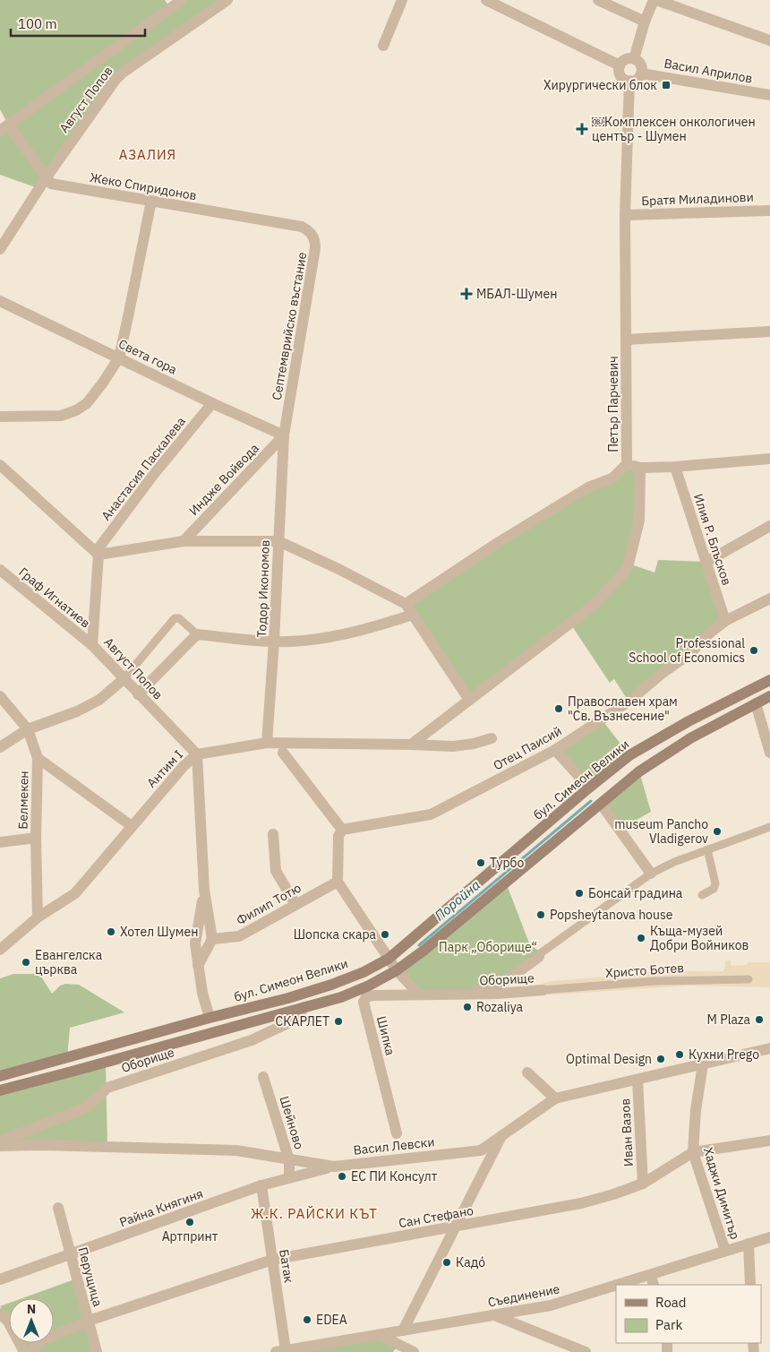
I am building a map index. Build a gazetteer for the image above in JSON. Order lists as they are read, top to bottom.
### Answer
{
  "streets": {
    "main road": ["бул. Симеон Велики"],
    "street": [
      "Васил Априлов",
      "Август Попов",
      "Жеко Спиридонов",
      "Братя Миладинови",
      "Септемврийско въстание",
      "Света гора",
      "Петър Парчевич",
      "Анастасия Паскалева",
      "Индже Войвода",
      "Илия Р. Блъсков",
      "Тодор Икономов",
      "Граф Игнатиев",
      "Отец Паисий",
      "Антим I",
      "Белмекен",
      "Филип Тотю",
      "Христо Ботев",
      "Оборище",
      "Шипка",
      "Шейново",
      "Иван Вазов",
      "Васил Левски",
      "Хаджи Димитър",
      "Райна Княгиня",
      "Сан Стефано",
      "Батак",
      "Перущица",
      "Съединение"
    ]
  },
  "crossings": [
    ["Васил Априлов", "Петър Парчевич"],
    ["Август Попов", "Жеко Спиридонов"],
    ["Август Попов", "Анастасия Паскалева"],
    ["Август Попов", "Граф Игнатиев"],
    ["Август Попов", "Антим I"],
    ["Жеко Спиридонов", "Септемврийско въстание"],
    ["Братя Миладинови", "Петър Парчевич"],
    ["Септемврийско въстание", "Света гора"],
    ["Септемврийско въстание", "Индже Войвода"],
    ["Септемврийско въстание", "Тодор Икономов"],
    ["Света гора", "Анастасия Паскалева"],
    ["Света гора", "Индже Войвода"],
    ["Света гора", "Тодор Икономов"],
    ["Индже Войвода", "Тодор Икономов"],
    ["Илия Р. Блъсков", "Отец Паисий"],
    ["Тодор Икономов", "Антим I"],
    ["Антим I", "Белмекен"],
    ["Христо Ботев", "Оборище"],
    ["Оборище", "Шипка"],
    ["Шейново", "Васил Левски"],
    ["Шейново", "Райна Княгиня"],
    ["Иван Вазов", "Васил Левски"],
    ["Иван Вазов", "Сан Стефано"],
    ["Васил Левски", "Хаджи Димитър"],
    ["Васил Левски", "Райна Княгиня"],
    ["Хаджи Димитър", "Сан Стефано"],
    ["Хаджи Димитър", "Съединение"],
    ["Райна Княгиня", "Батак"],
    ["Райна Княгиня", "Перущица"],
    ["Сан Стефано", "Батак"],
    ["Сан Стефано", "Перущица"],
    ["Батак", "Съединение"]
  ],
  "districts": ["АЗАЛИЯ", "Ж.К. РАЙСКИ КЪТ"],
  "water": ["Поройна"],
  "parks": ["Парк „Оборище“"],
  "places": {
    "transit": ["Хирургически блок"],
    "health": ["￼Комплексен онкологичен център - Шумен", "МБАЛ-Шумен"],
    "other": [
      "Professional School of Economics",
      "Православен храм \"Св. Възнесение\"",
      "museum Pancho Vladigerov",
      "Турбо",
      "Бонсай градина",
      "Popsheytanova house",
      "Хотел Шумен",
      "Шопска скара",
      "Къща-музей Добри Войников",
      "Евангелска църква",
      "Rozaliya",
      "M Plaza",
      "СКАРЛЕТ",
      "Кухни Prego",
      "Optimal Design",
      "ЕС ПИ Консулт",
      "Артпринт",
      "Кадó",
      "EDEA"
    ]
  },
  "legend": ["Road", "Park"],
  "scale_bar": "100 m",
  "north": "top"
}
